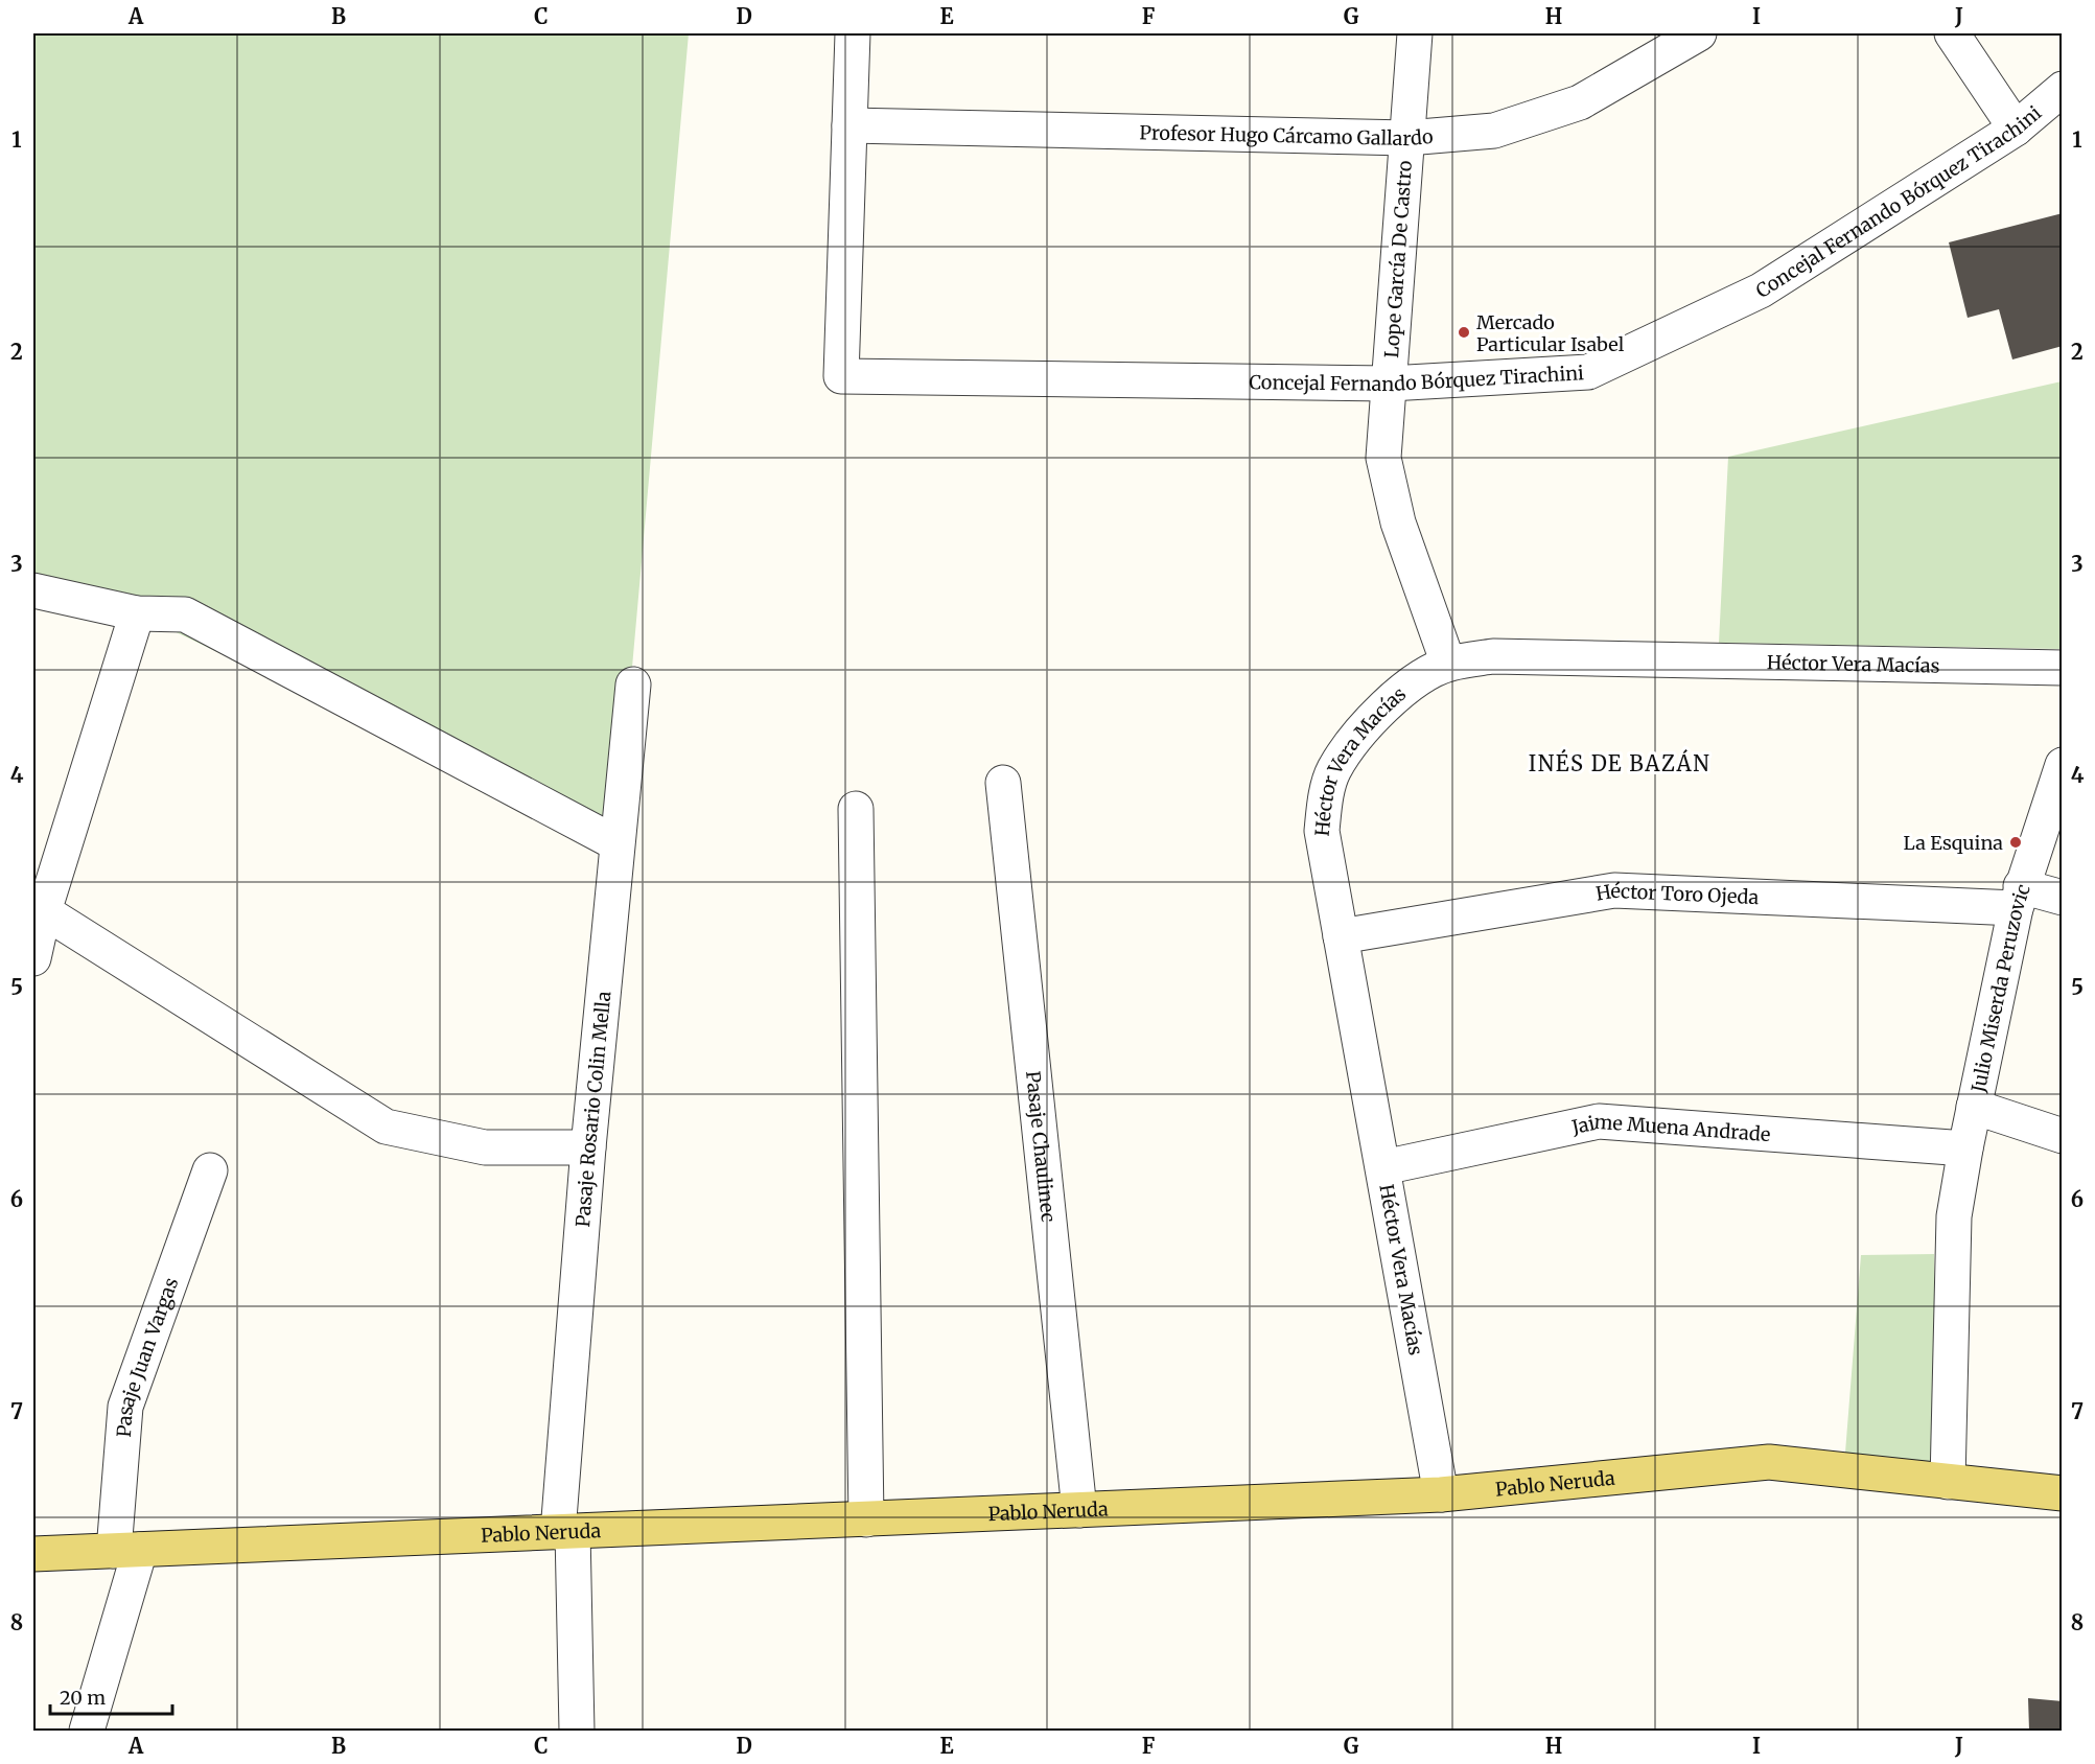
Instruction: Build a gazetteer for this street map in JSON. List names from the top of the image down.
{
  "streets": {
    "main road": ["Pablo Neruda"],
    "street": [
      "Profesor Hugo Cárcamo Gallardo",
      "Concejal Fernando Bórquez Tirachini",
      "Lope García De Castro",
      "Héctor Vera Macías",
      "Héctor Toro Ojeda",
      "Julio Miserda Peruzovic",
      "Pasaje Rosario Colin Mella",
      "Jaime Muena Andrade",
      "Pasaje Chaulinec",
      "Pasaje Juan Vargas"
    ]
  },
  "crossings": [
    ["Profesor Hugo Cárcamo Gallardo", "Concejal Fernando Bórquez Tirachini"],
    ["Profesor Hugo Cárcamo Gallardo", "Lope García De Castro"],
    ["Concejal Fernando Bórquez Tirachini", "Lope García De Castro"],
    ["Lope García De Castro", "Héctor Vera Macías"],
    ["Héctor Vera Macías", "Héctor Toro Ojeda"],
    ["Héctor Vera Macías", "Jaime Muena Andrade"],
    ["Héctor Vera Macías", "Pablo Neruda"],
    ["Héctor Toro Ojeda", "Julio Miserda Peruzovic"],
    ["Julio Miserda Peruzovic", "Jaime Muena Andrade"],
    ["Julio Miserda Peruzovic", "Pablo Neruda"],
    ["Pasaje Rosario Colin Mella", "Pablo Neruda"],
    ["Pasaje Chaulinec", "Pablo Neruda"],
    ["Pasaje Juan Vargas", "Pablo Neruda"]
  ],
  "districts": ["INÉS DE BAZÁN"],
  "places": ["Mercado Particular Isabel", "La Esquina"],
  "scale_bar": "20 m",
  "grid": {
    "columns": [
      "A",
      "B",
      "C",
      "D",
      "E",
      "F",
      "G",
      "H",
      "I",
      "J"
    ],
    "rows": [
      "1",
      "2",
      "3",
      "4",
      "5",
      "6",
      "7",
      "8"
    ]
  }
}
